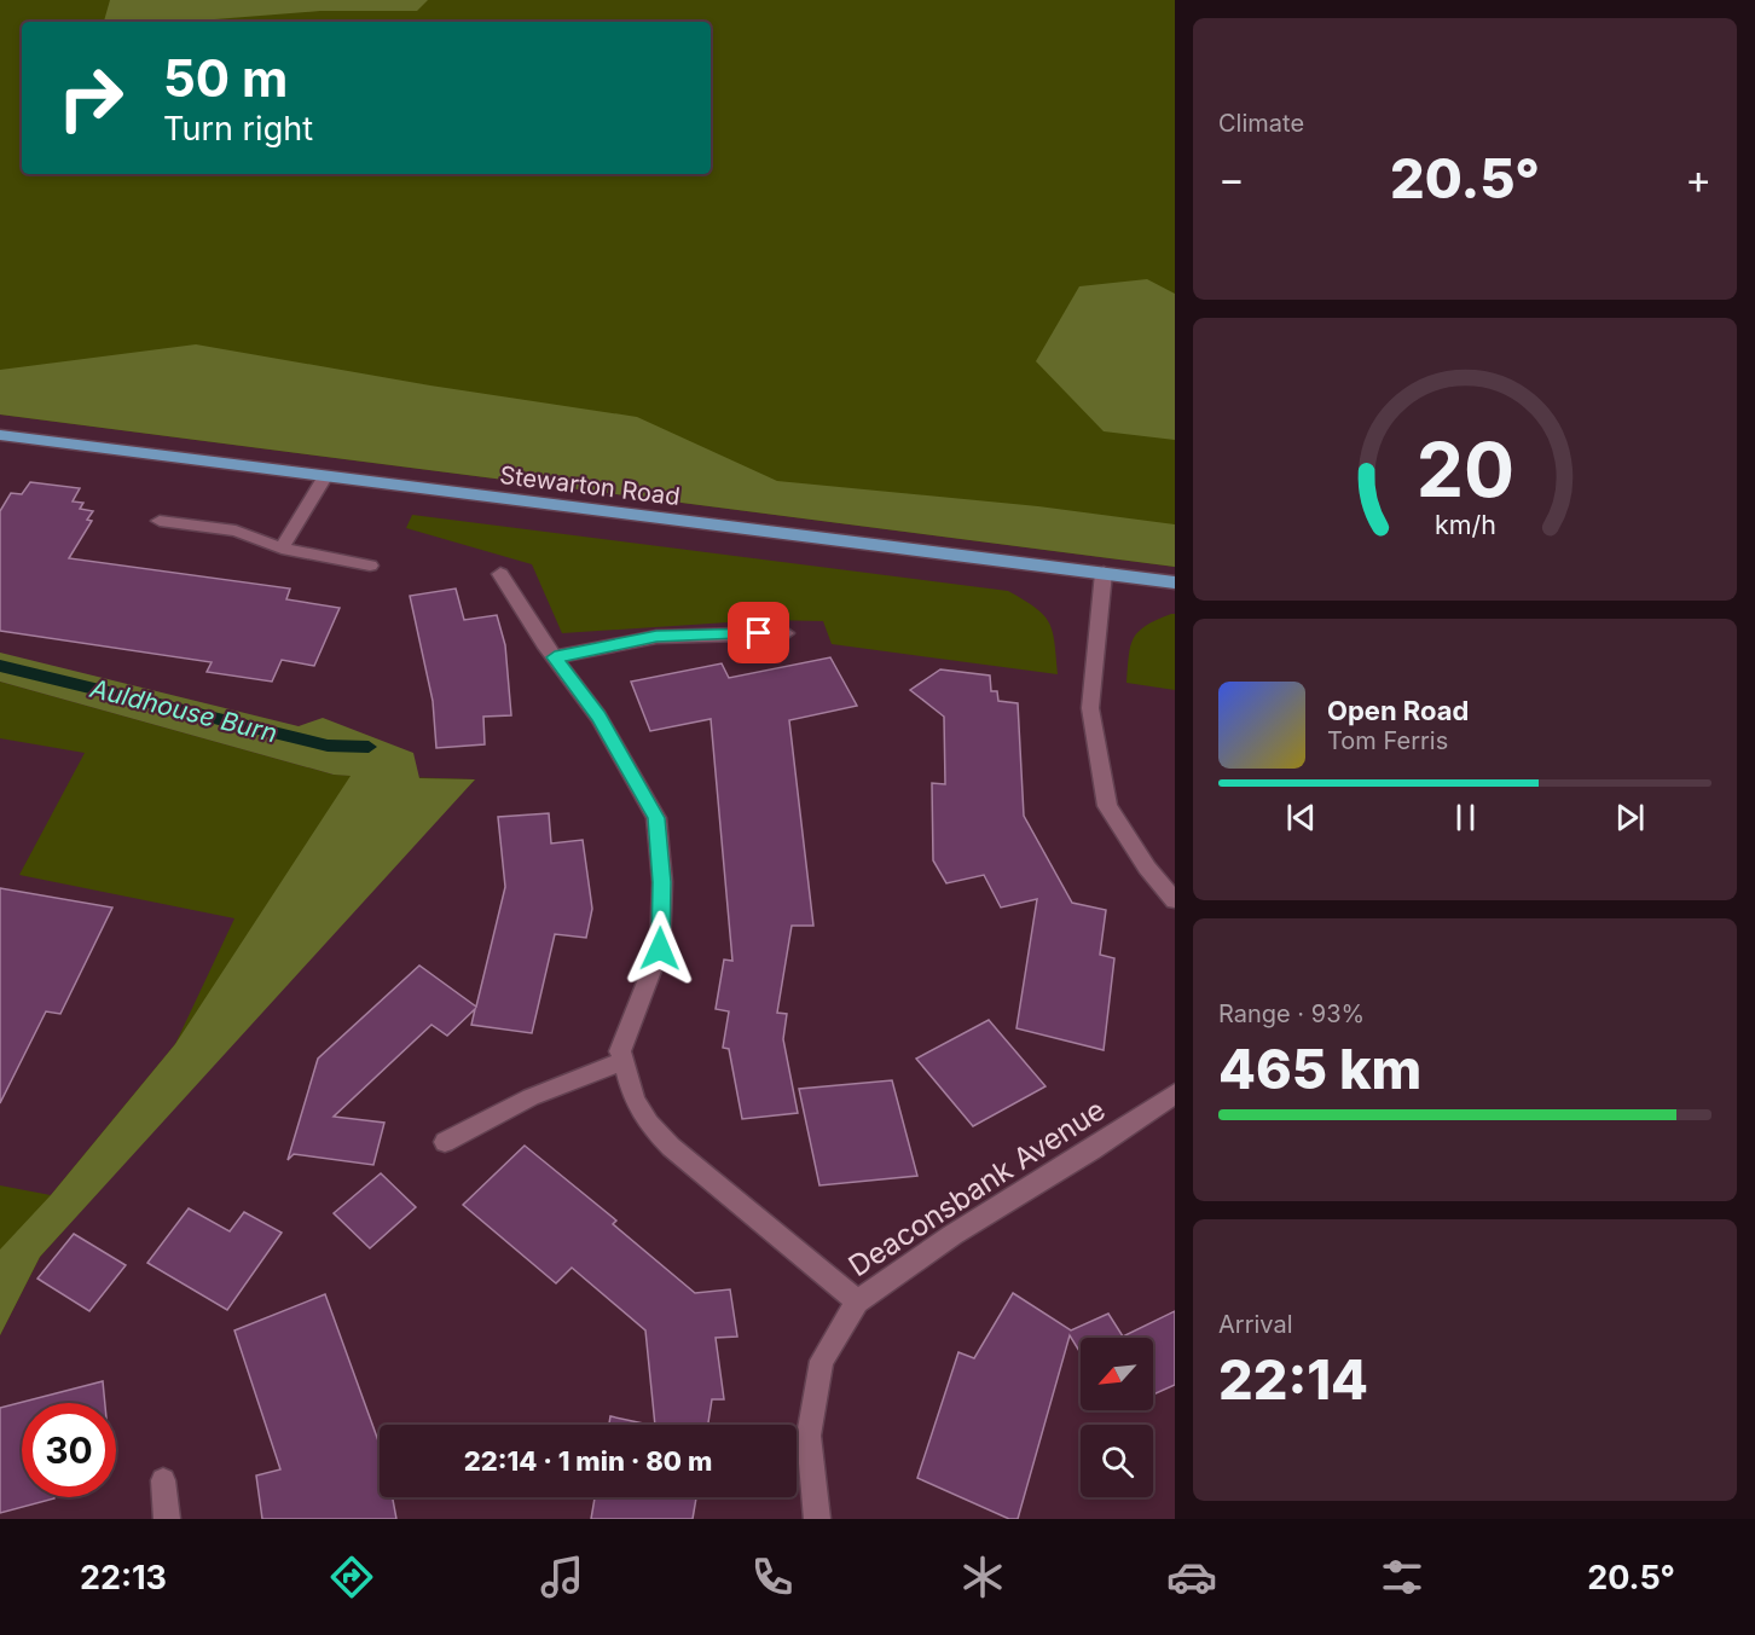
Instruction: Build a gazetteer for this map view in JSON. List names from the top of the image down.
{
  "streets": {
    "main road": ["Stewarton Road"],
    "street": ["Deaconsbank Avenue"]
  },
  "water": ["Auldhouse Burn"],
  "north": "bottom left",
  "page": {
    "tile": [
      "Climate",
      ["Range · 93%", "465 km"],
      ["Arrival", "22:14"]
    ],
    "turn": ["50 m", "Turn right"],
    "heat": ["−", "20.5°", "+"],
    "song": ["Open Road", "Tom Ferris"],
    "limit": "30",
    "trip": "22:14 · 1 min · 80 m",
    "tabs": ["22:13", "20.5°"],
    "gauge": ["20", "km/h"]
  }
}
